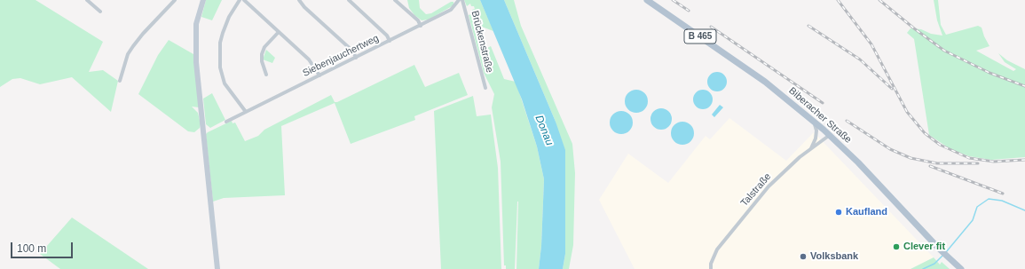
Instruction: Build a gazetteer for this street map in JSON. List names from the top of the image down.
{
  "streets": {
    "main road": ["B 465", "Biberacher Straße"],
    "street": ["Brückenstraße", "Siebenjauchertweg", "Talstraße"]
  },
  "crossings": [
    ["Biberacher Straße", "Talstraße"]
  ],
  "water": ["Donau"],
  "places": ["Kaufland", "Clever fit", "Volksbank"],
  "scale_bar": "100 m"
}
